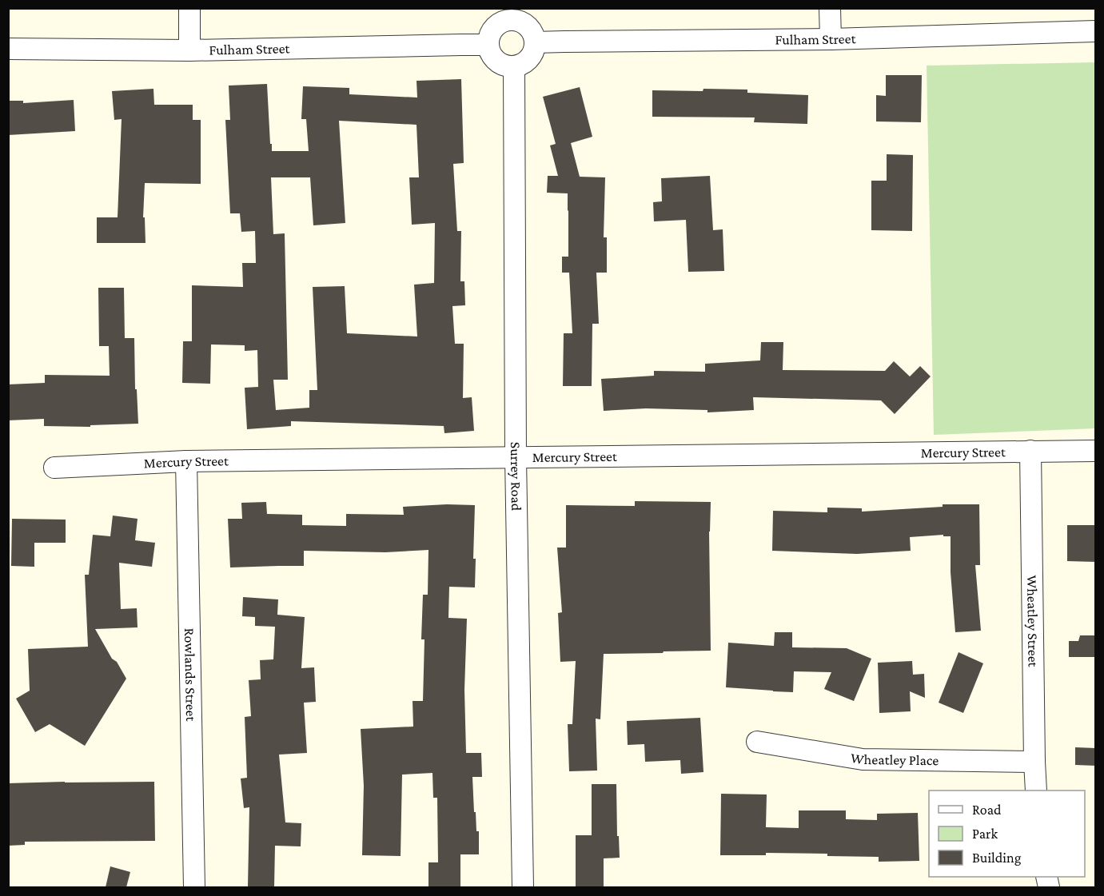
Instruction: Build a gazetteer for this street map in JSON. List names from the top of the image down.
{
  "streets": {
    "street": [
      "Fulham Street",
      "Mercury Street",
      "Surrey Road",
      "Wheatley Street",
      "Rowlands Street",
      "Wheatley Place"
    ]
  },
  "crossings": [
    ["Fulham Street", "Surrey Road"],
    ["Mercury Street", "Surrey Road"],
    ["Mercury Street", "Wheatley Street"],
    ["Mercury Street", "Rowlands Street"],
    ["Wheatley Street", "Wheatley Place"]
  ],
  "legend": ["Road", "Park", "Building"]
}
